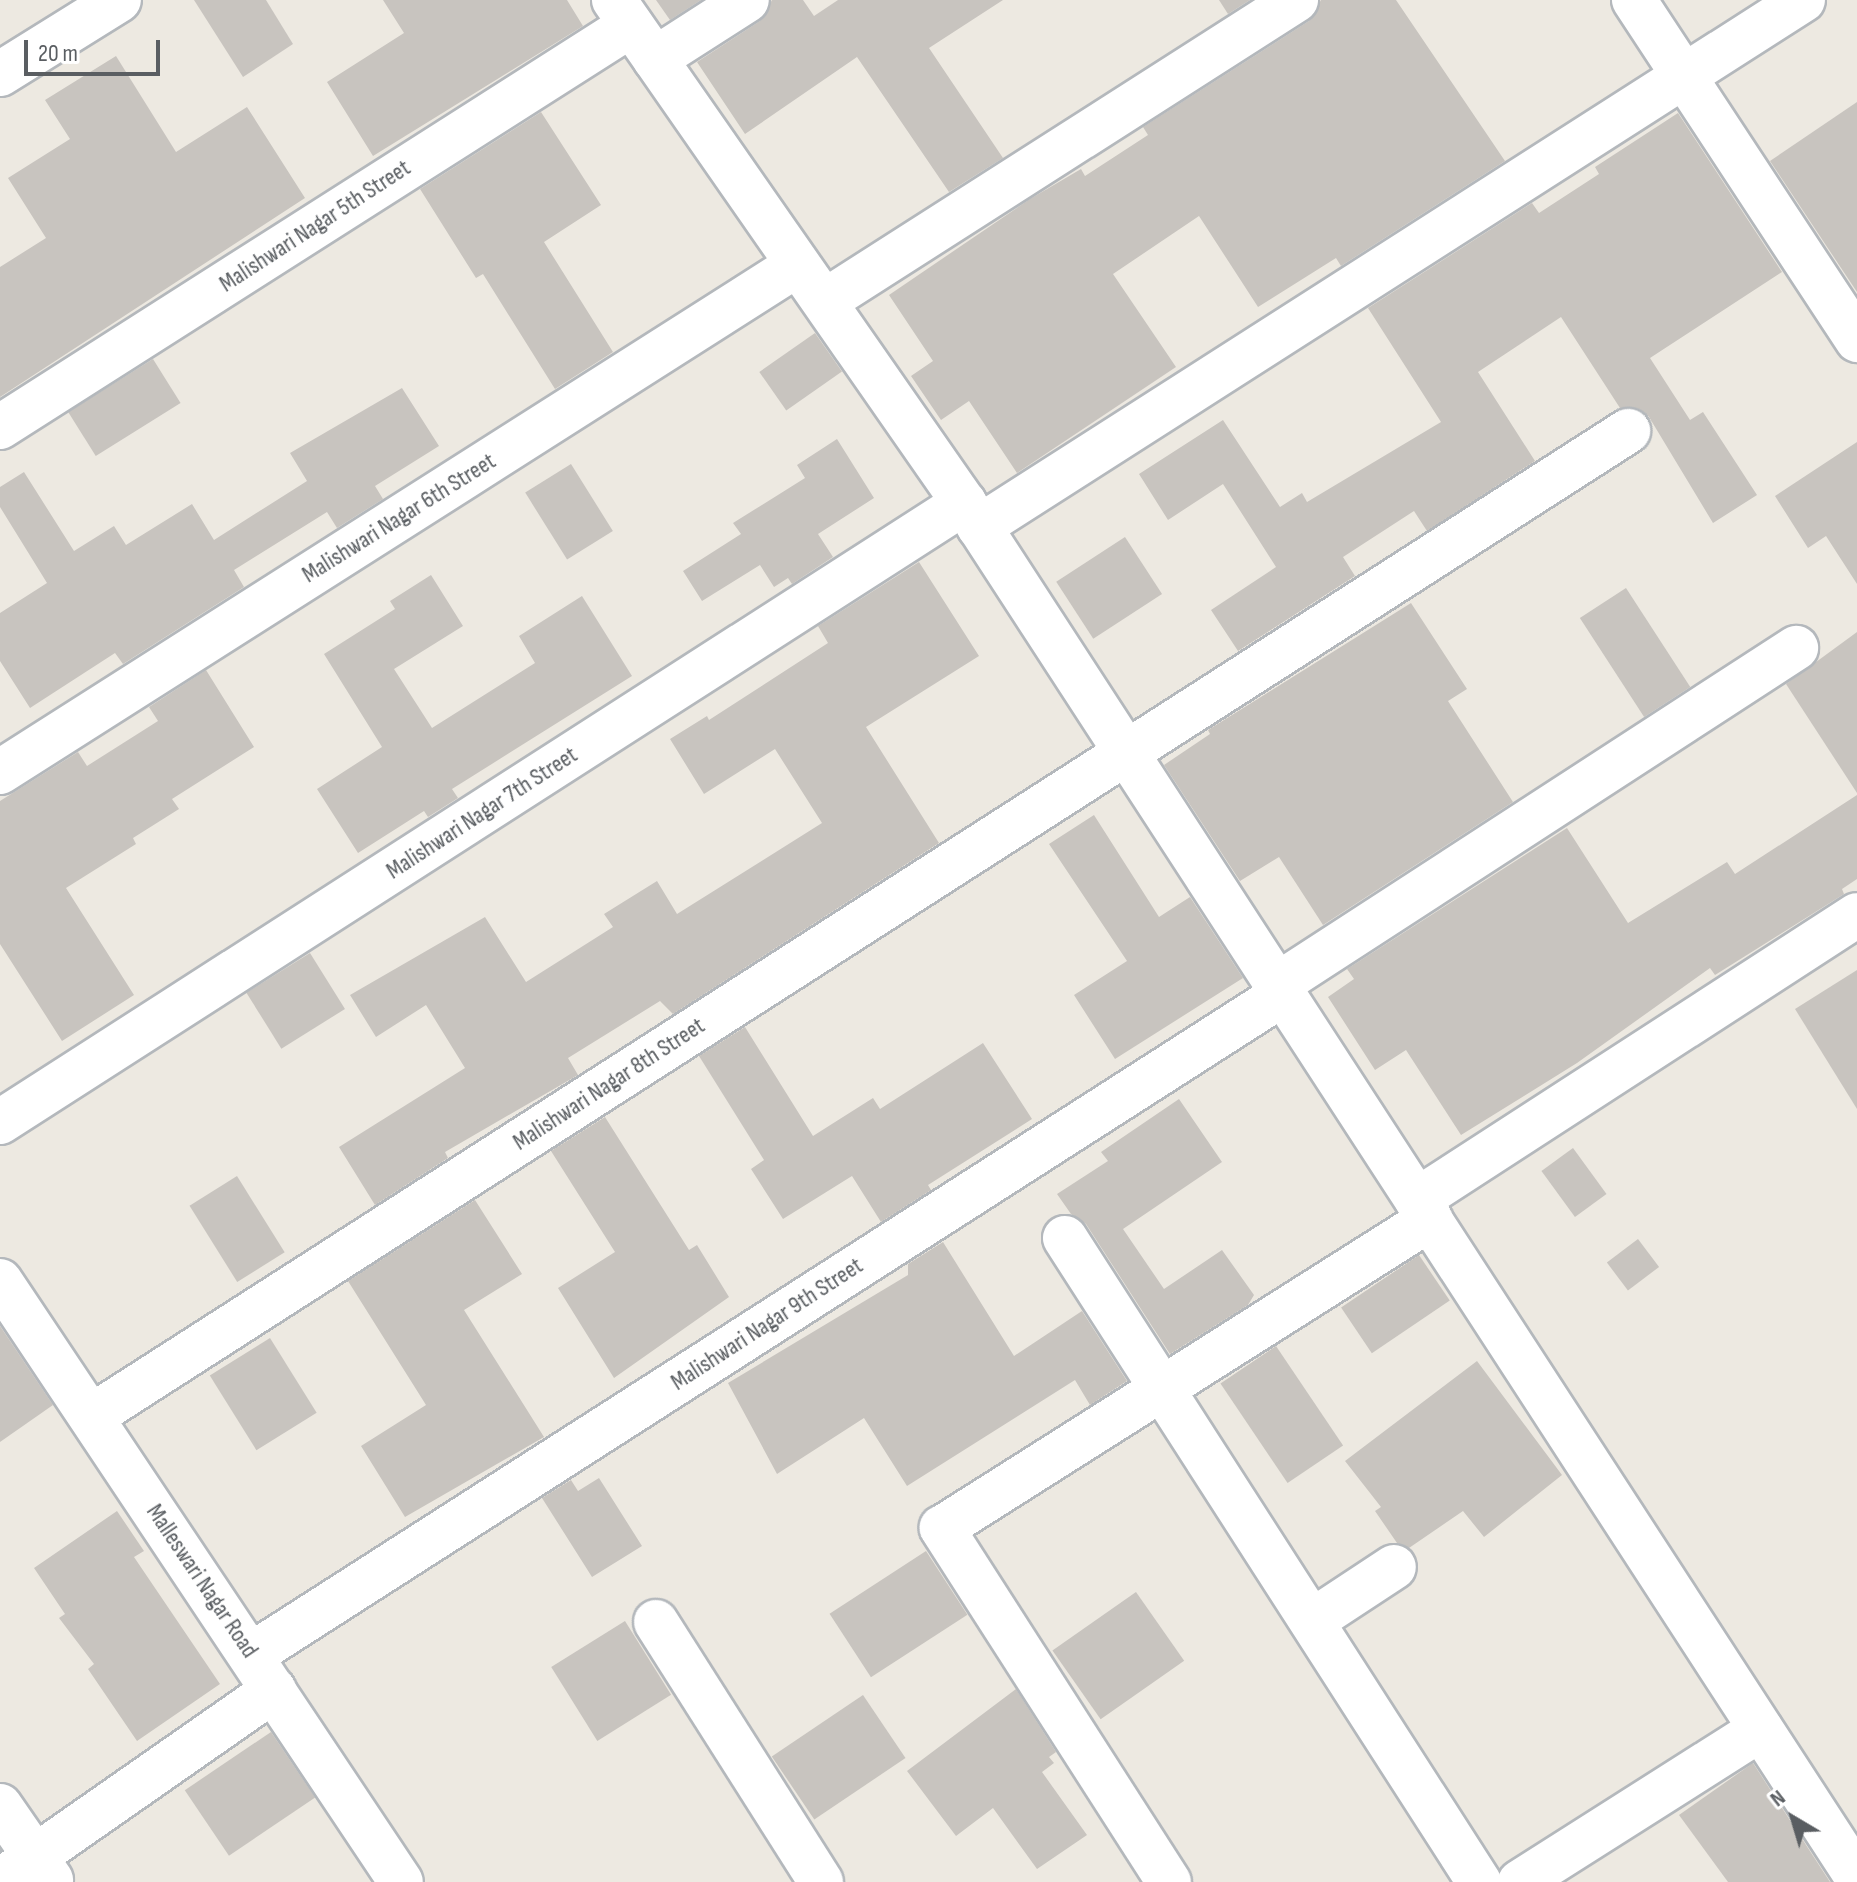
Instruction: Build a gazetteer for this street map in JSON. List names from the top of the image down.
{
  "streets": {
    "street": [
      "Malishwari Nagar 5th Street",
      "Malishwari Nagar 6th Street",
      "Malishwari Nagar 7th Street",
      "Malishwari Nagar 8th Street",
      "Malishwari Nagar 9th Street",
      "Malleswari Nagar Road"
    ]
  },
  "crossings": [
    ["Malishwari Nagar 8th Street", "Malleswari Nagar Road"],
    ["Malishwari Nagar 9th Street", "Malleswari Nagar Road"]
  ],
  "scale_bar": "20 m",
  "north": "top left"
}
